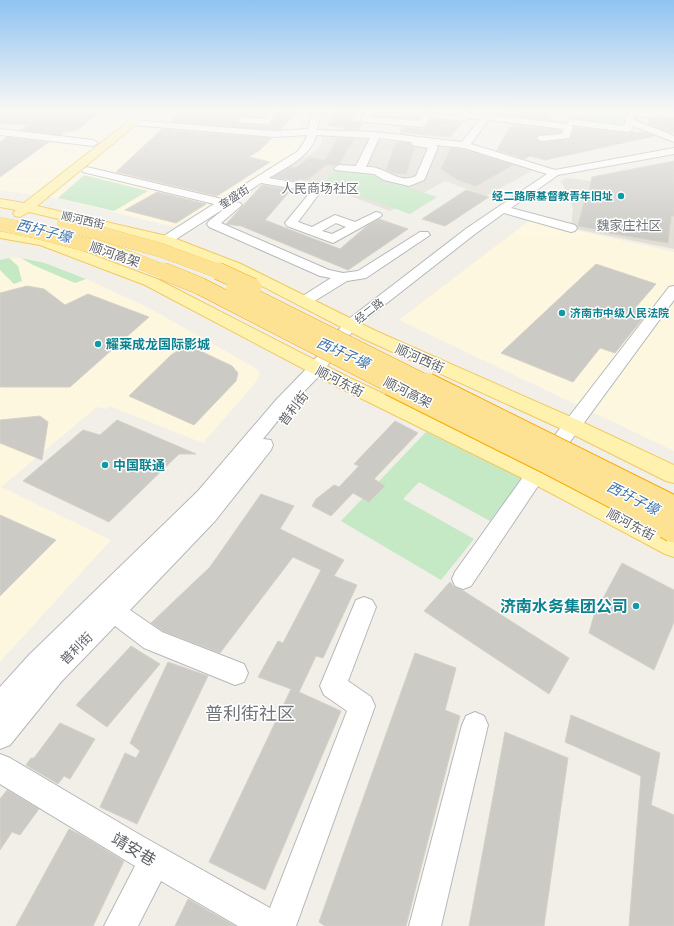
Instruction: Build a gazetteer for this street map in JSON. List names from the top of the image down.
{
  "streets": {
    "highway": ["顺河高架"],
    "main road": ["顺河西街", "顺河东街"],
    "street": [
      "奎盛街",
      "经二路",
      "普利街",
      "靖安巷"
    ]
  },
  "crossings": [
    ["奎盛街", "顺河西街"],
    ["顺河西街", "顺河高架"],
    ["顺河西街", "经二路"],
    ["顺河西街", "顺河东街"],
    ["顺河高架", "顺河东街"],
    ["顺河东街", "普利街"]
  ],
  "districts": ["人民商场社区", "魏家庄社区", "普利街社区"],
  "water": ["西圩子壕"],
  "places": [
    "经二路原基督教青年旧址",
    "济南市中级人民法院",
    "耀莱成龙国际影城",
    "中国联通",
    "济南水务集团公司"
  ]
}
